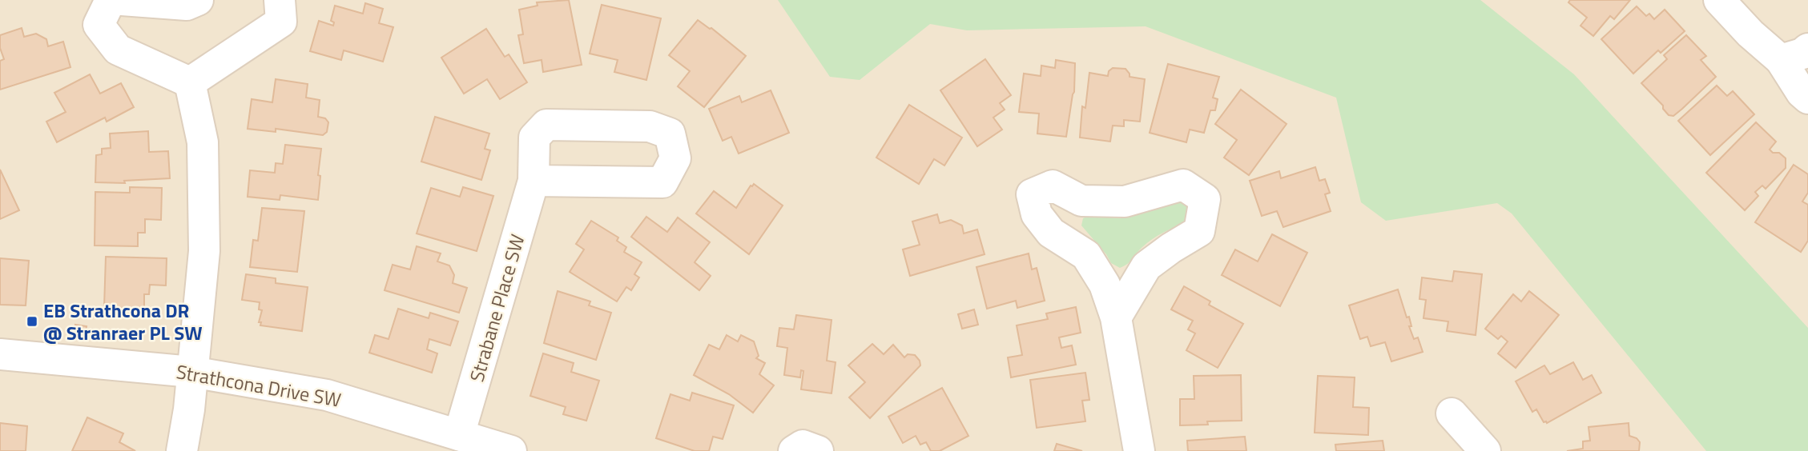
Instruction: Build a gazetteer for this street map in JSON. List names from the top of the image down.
{
  "streets": {
    "street": ["Strabane Place SW", "Strathcona Drive SW"]
  },
  "crossings": [
    ["Strabane Place SW", "Strathcona Drive SW"]
  ],
  "places": {
    "transit": ["EB Strathcona DR @ Stranraer PL SW"]
  }
}
